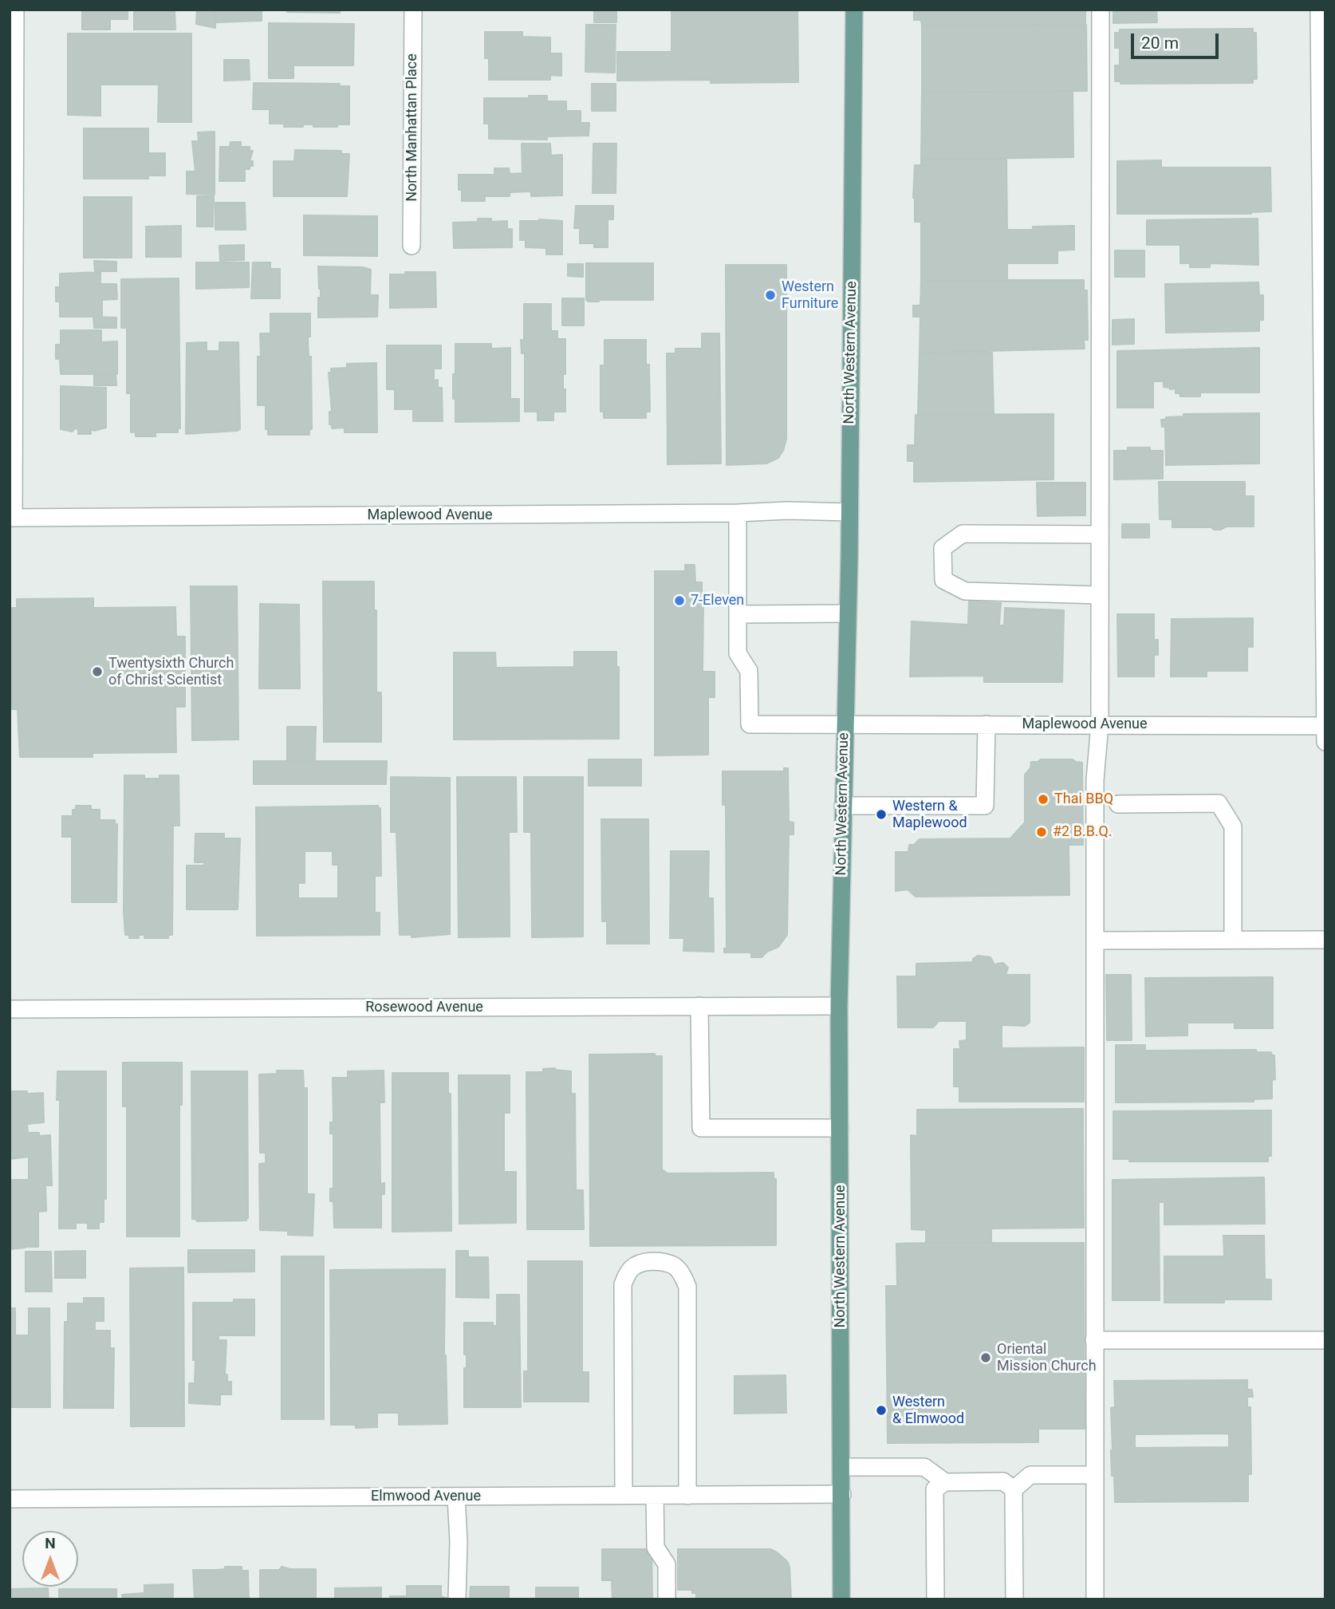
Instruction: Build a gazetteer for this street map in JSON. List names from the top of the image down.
{
  "streets": {
    "main road": ["North Western Avenue"],
    "street": [
      "North Manhattan Place",
      "Maplewood Avenue",
      "Rosewood Avenue",
      "Elmwood Avenue"
    ]
  },
  "crossings": [
    ["North Western Avenue", "Maplewood Avenue"],
    ["North Western Avenue", "Rosewood Avenue"],
    ["North Western Avenue", "Elmwood Avenue"]
  ],
  "places": [
    "Western Furniture",
    "7-Eleven",
    "Twentysixth Church of Christ Scientist",
    "Thai BBQ",
    "Western & Maplewood",
    "#2 B.B.Q.",
    "Oriental Mission Church",
    "Western & Elmwood"
  ],
  "scale_bar": "20 m",
  "north": "top"
}
